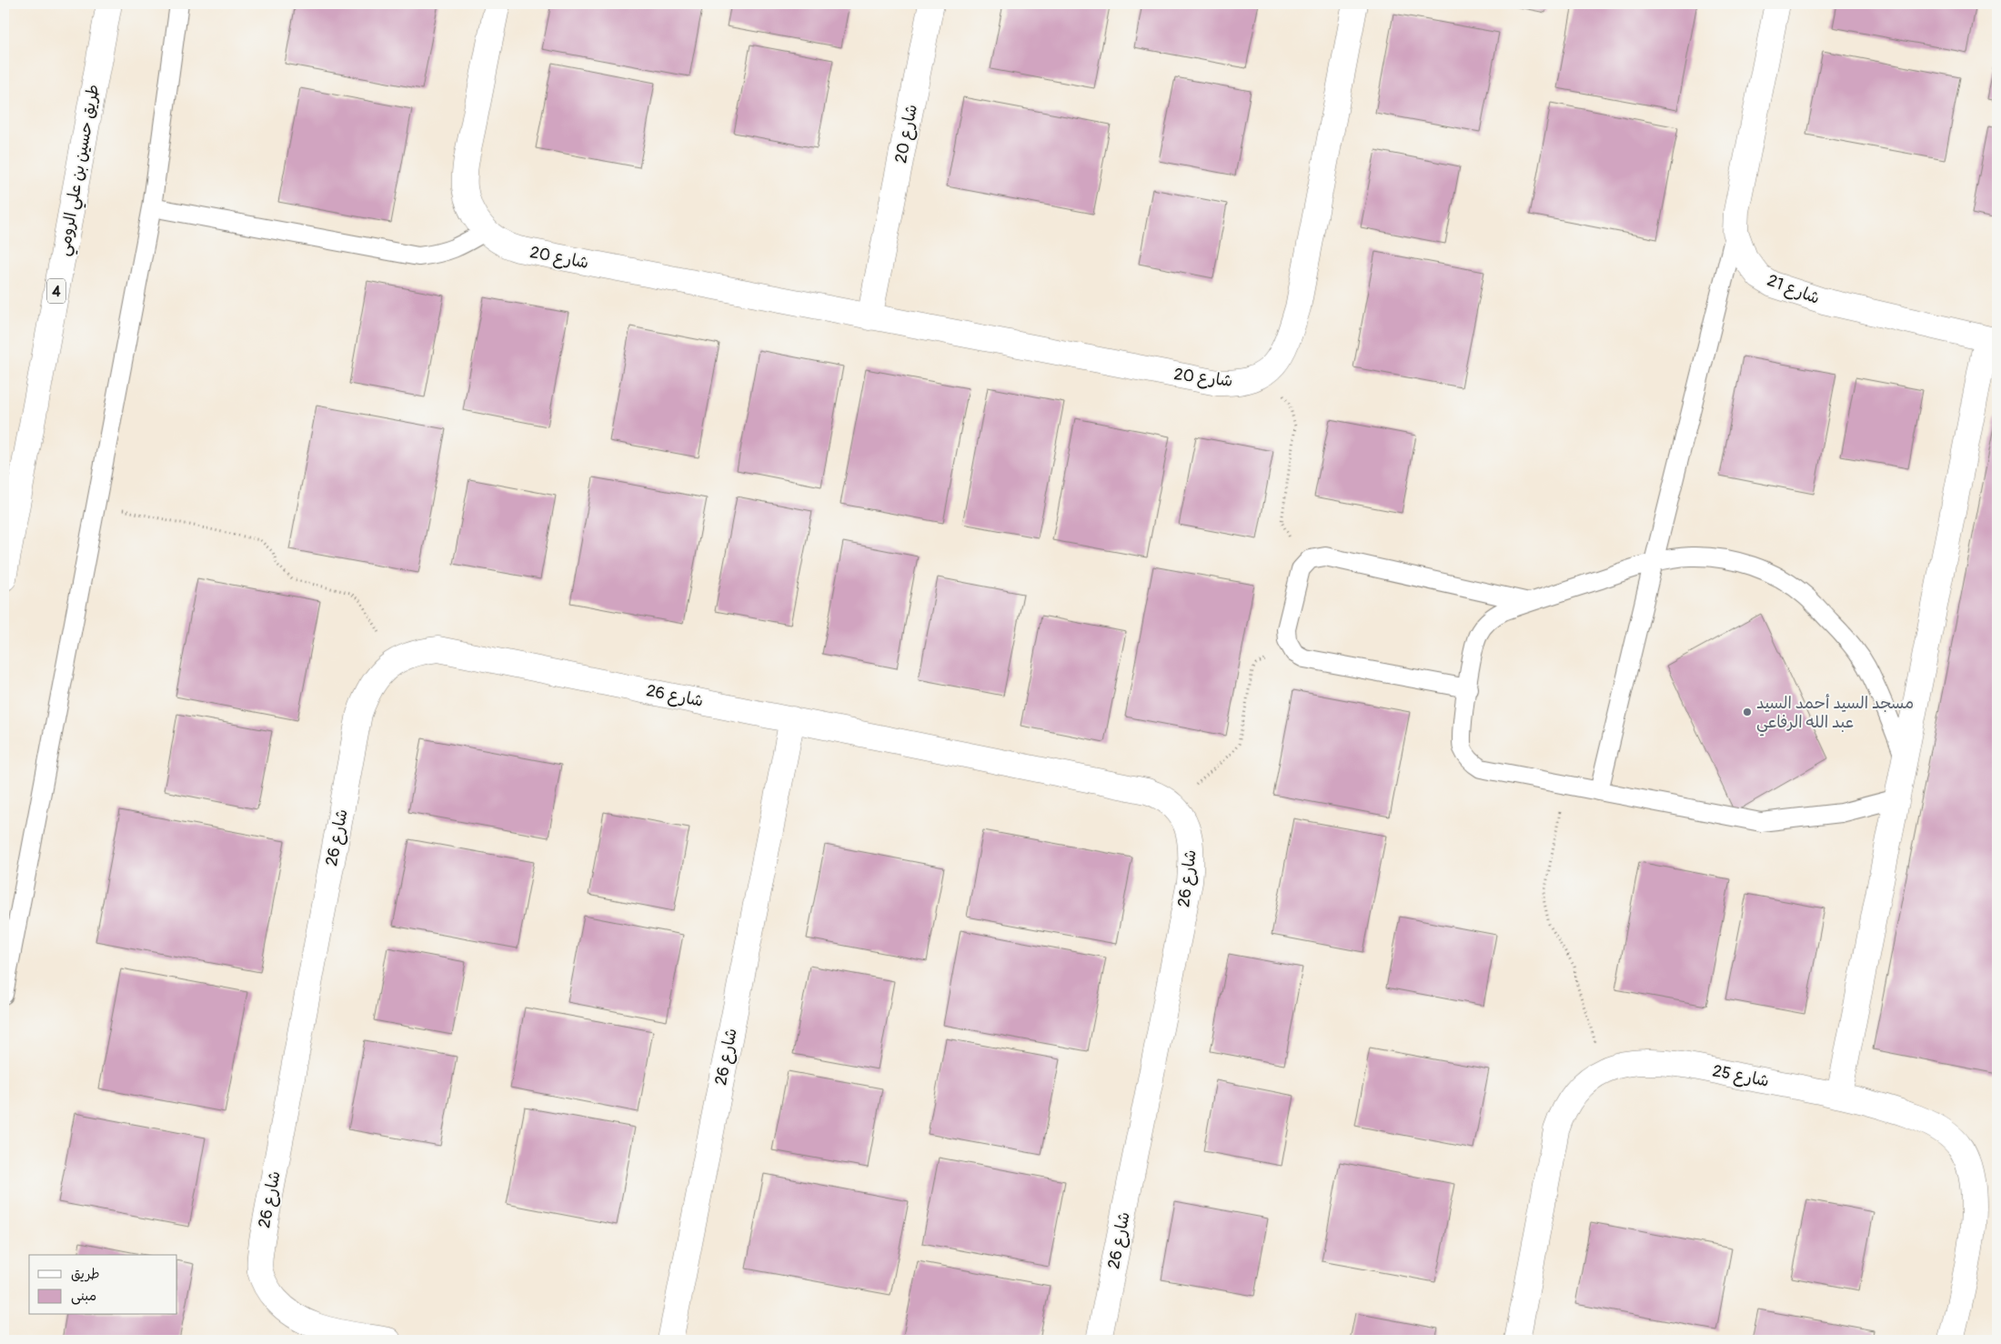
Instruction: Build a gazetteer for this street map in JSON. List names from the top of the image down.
{
  "streets": {
    "main road": [
      "شارع 20",
      "طريق حسين بن علي الرومي",
      "شارع 21",
      "4",
      "شارع 26",
      "شارع 25"
    ]
  },
  "places": ["مسجد السيد أحمد السيد عبد الله الرفاعي"],
  "legend": ["طريق", "مبنى"]
}
